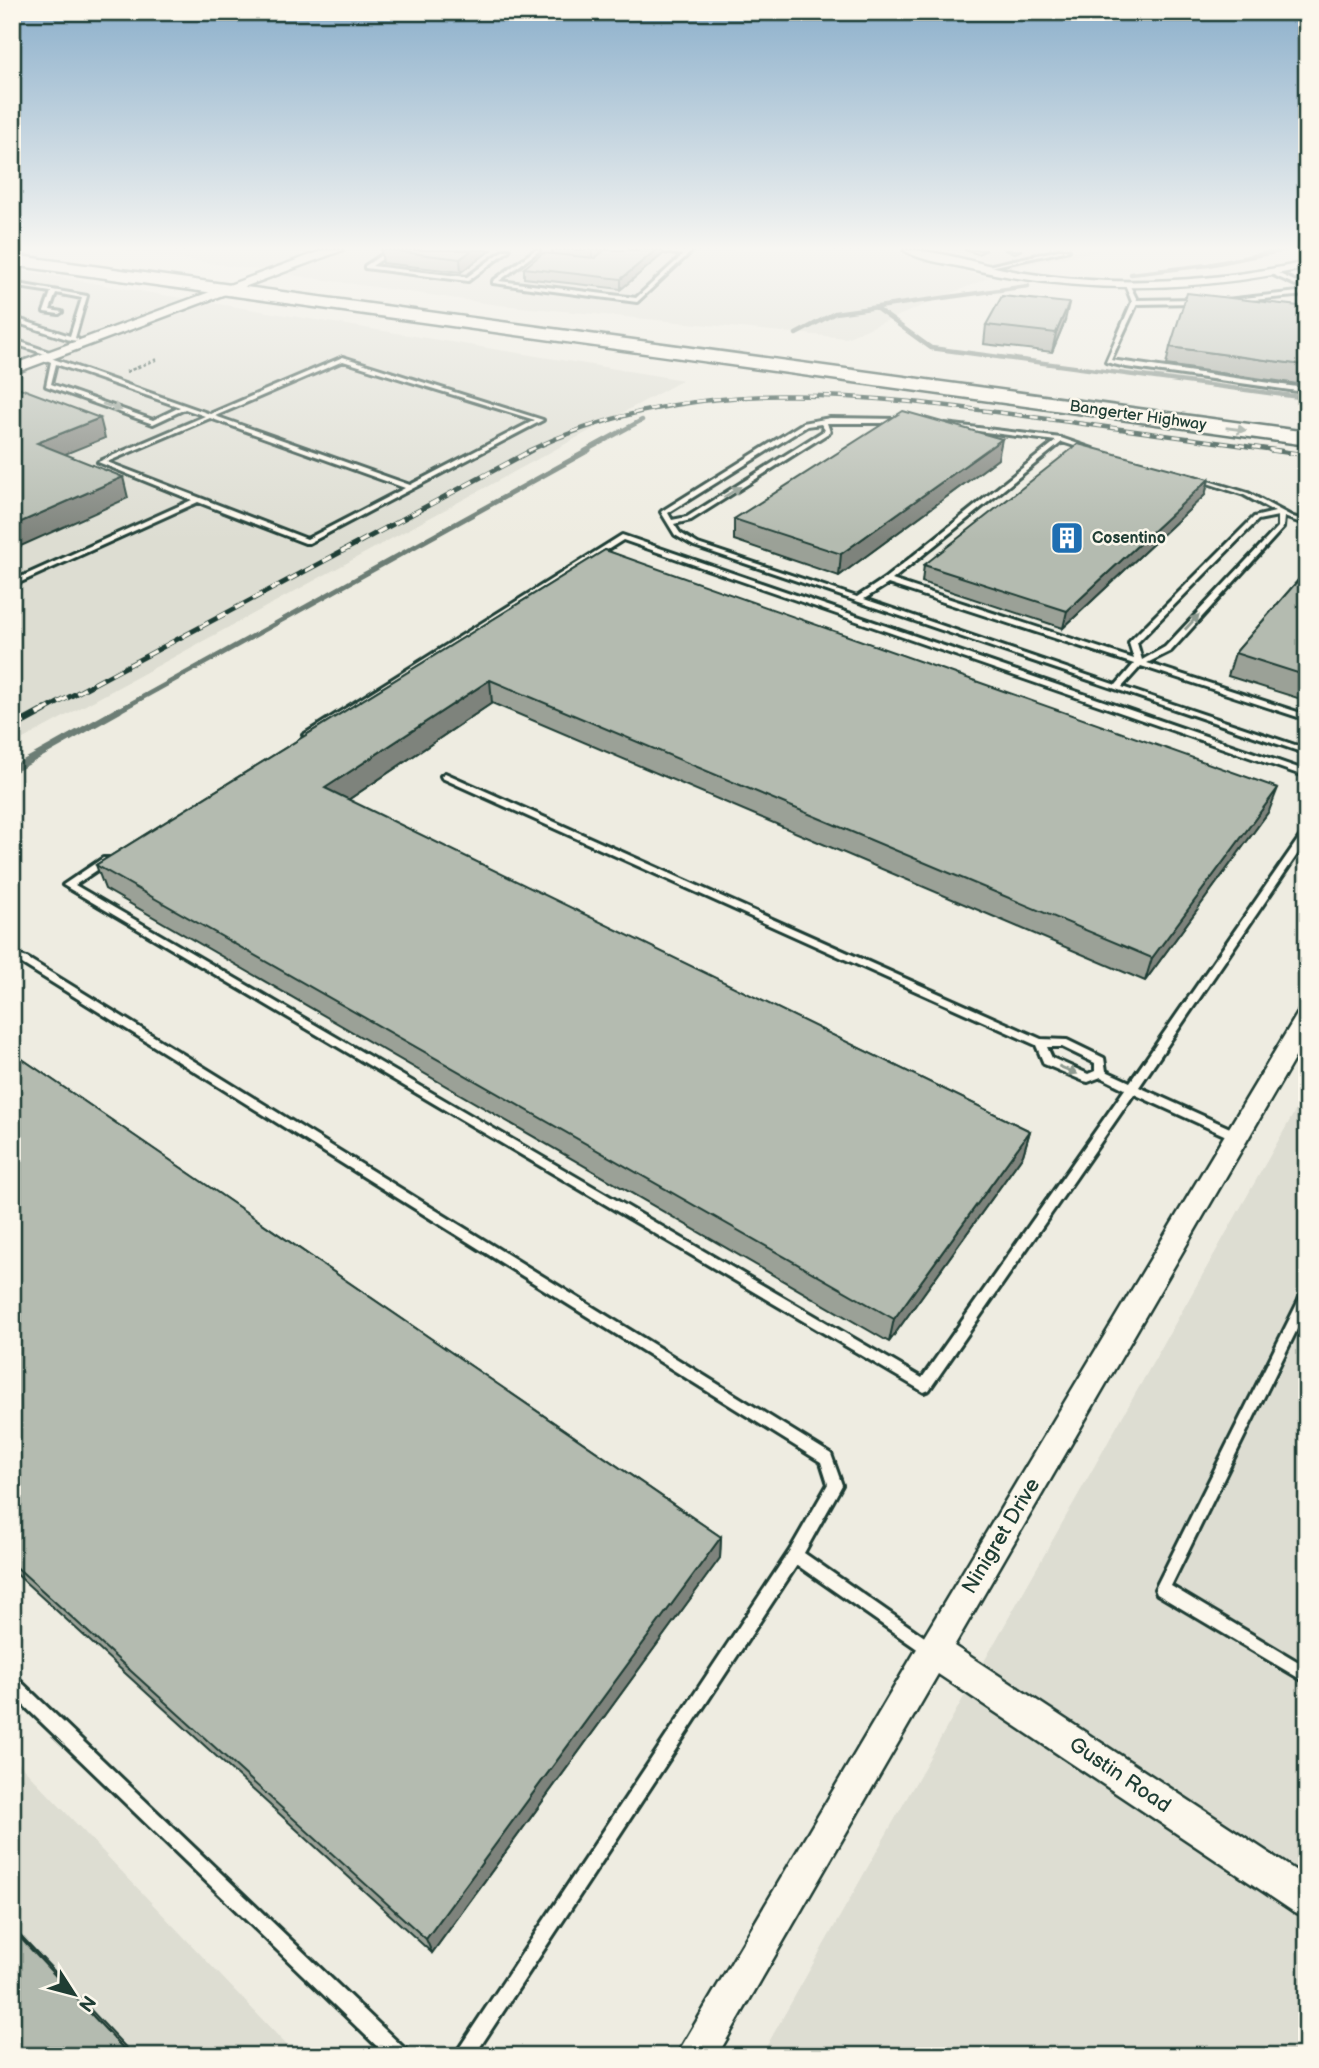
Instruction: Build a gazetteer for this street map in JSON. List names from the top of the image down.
{
  "streets": {
    "highway": ["Bangerter Highway"],
    "street": ["Ninigret Drive", "Gustin Road"]
  },
  "crossings": [
    ["Ninigret Drive", "Gustin Road"]
  ],
  "places": {
    "building": ["Cosentino"]
  },
  "north": "bottom right"
}
